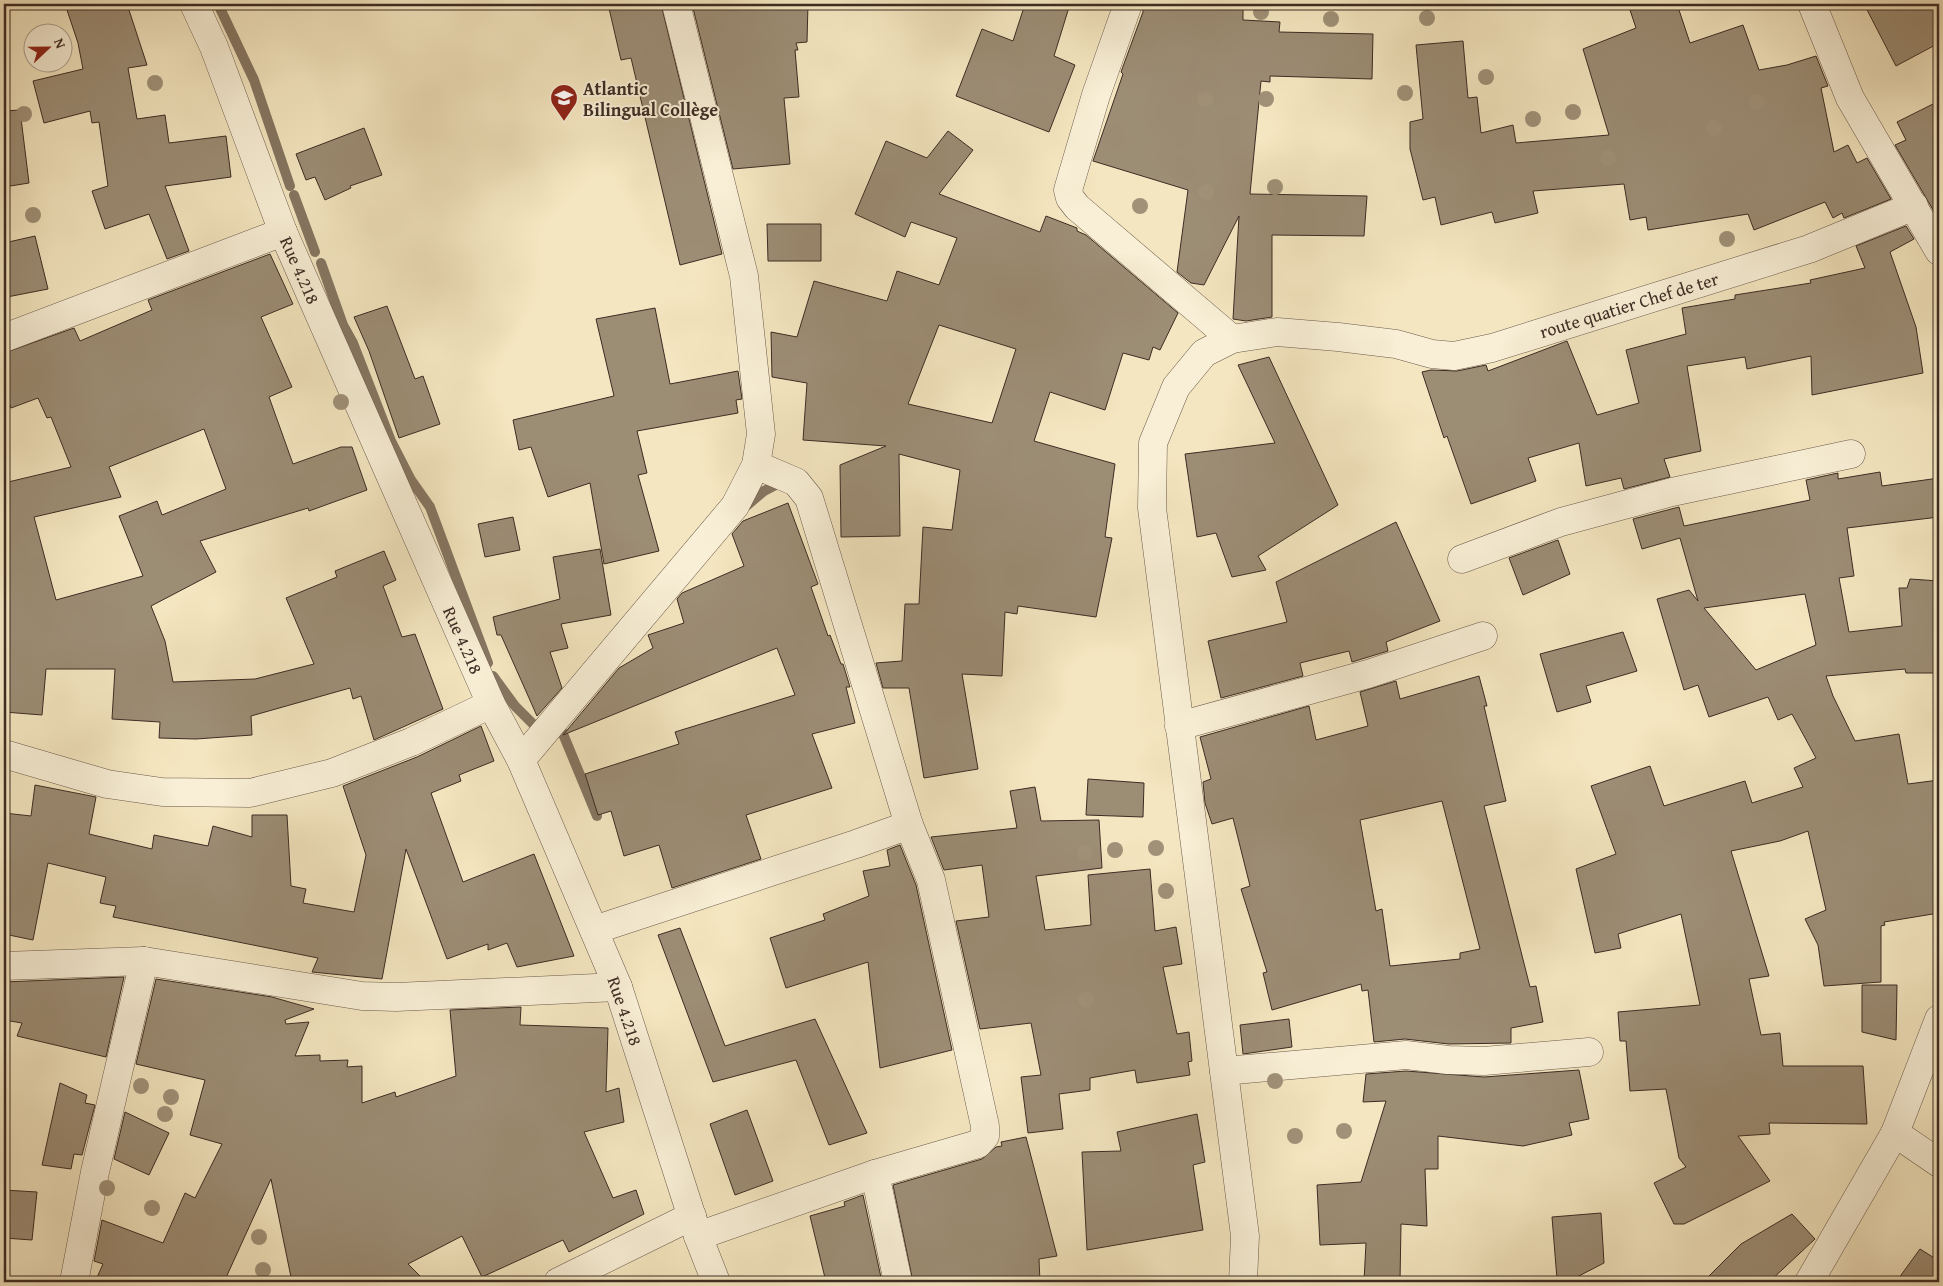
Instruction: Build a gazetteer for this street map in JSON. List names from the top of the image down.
{
  "streets": {
    "street": ["Rue 4.218", "route quatier Chef de ter"]
  },
  "places": {
    "school or university": ["Atlantic Bilingual Collège"]
  },
  "north": "right"
}
